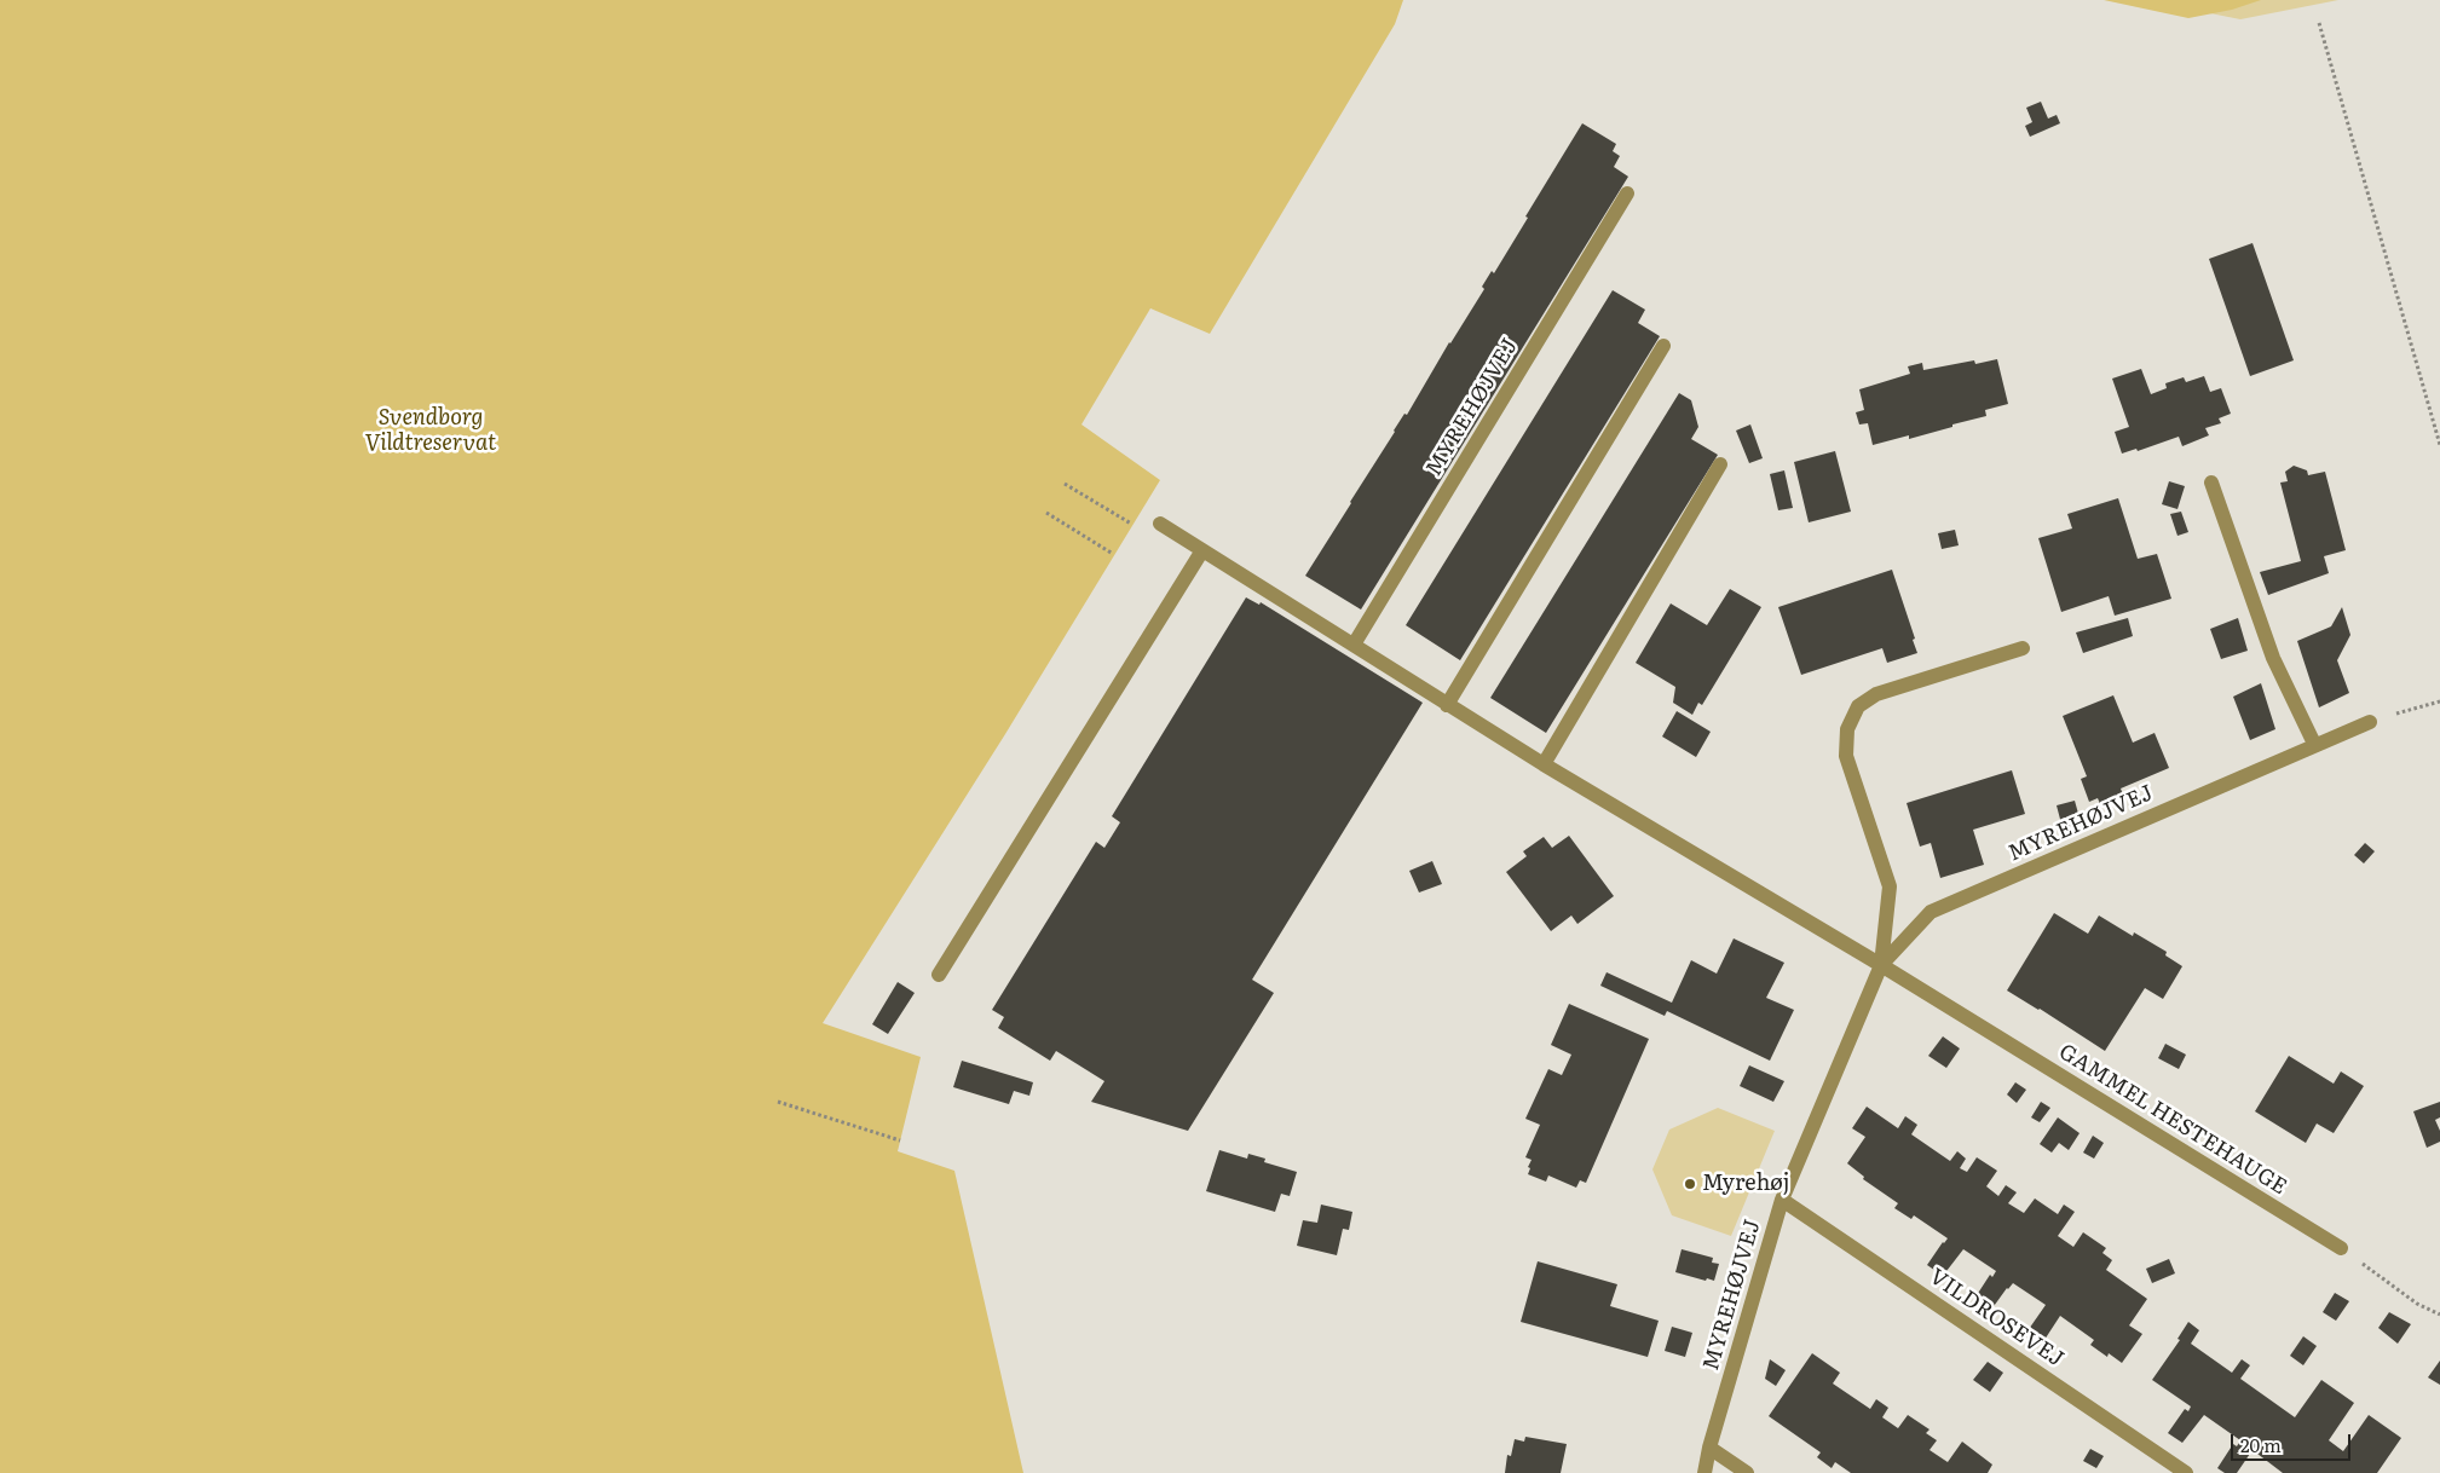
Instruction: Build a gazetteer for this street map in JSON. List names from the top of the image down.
{
  "streets": {
    "street": ["MYREHØJVEJ", "GAMMEL HESTEHAUGE", "VILDROSEVEJ"]
  },
  "crossings": [
    ["MYREHØJVEJ", "GAMMEL HESTEHAUGE"],
    ["MYREHØJVEJ", "VILDROSEVEJ"]
  ],
  "parks": ["Svendborg Vildtreservat"],
  "places": ["Myrehøj"],
  "scale_bar": "20 m"
}
